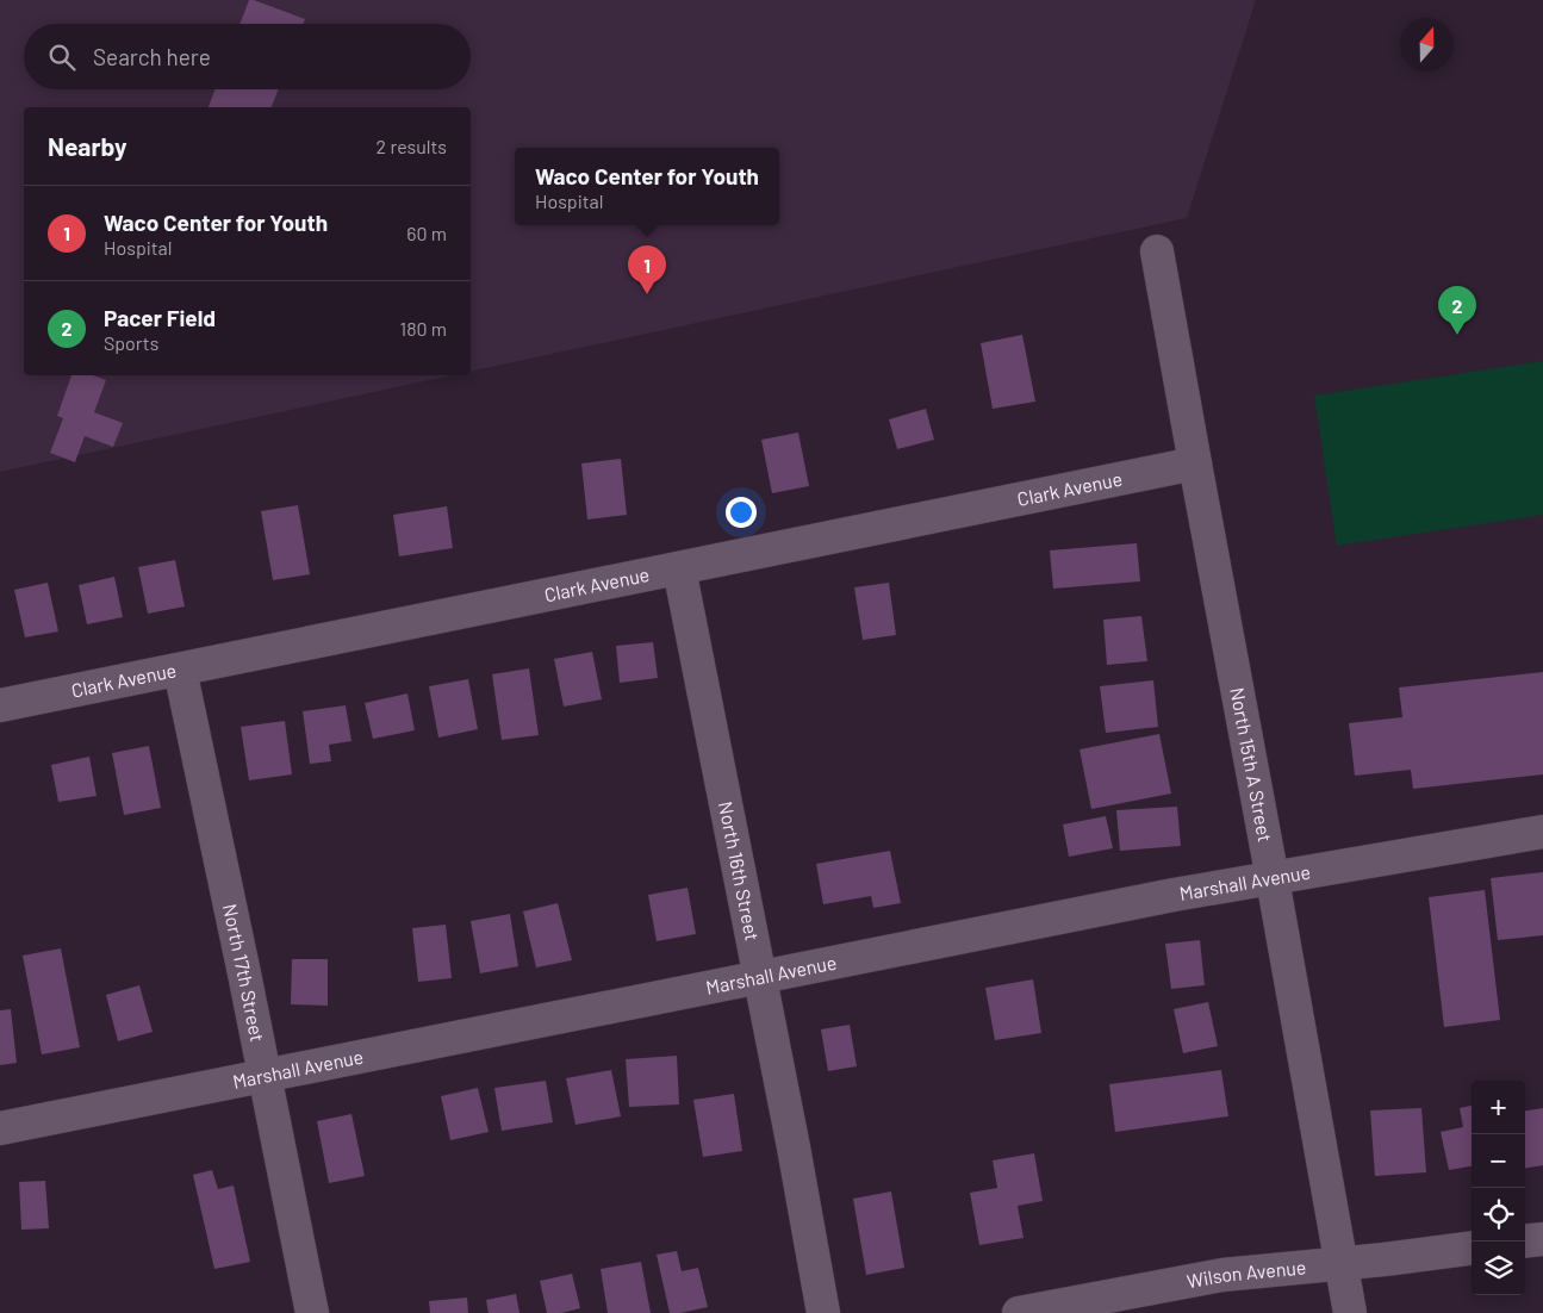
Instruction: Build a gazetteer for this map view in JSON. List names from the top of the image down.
{
  "streets": {
    "street": [
      "Clark Avenue",
      "North 15th A Street",
      "North 16th Street",
      "Marshall Avenue",
      "North 17th Street",
      "Wilson Avenue"
    ]
  },
  "crossings": [
    ["Clark Avenue", "North 15th A Street"],
    ["Clark Avenue", "North 16th Street"],
    ["Clark Avenue", "North 17th Street"],
    ["North 15th A Street", "Marshall Avenue"],
    ["North 15th A Street", "Wilson Avenue"],
    ["North 16th Street", "Marshall Avenue"],
    ["Marshall Avenue", "North 17th Street"]
  ],
  "north": "top",
  "page": {
    "search": "Search here",
    "heading": ["Nearby", "2 results"],
    "popup": ["Waco Center for Youth", "Hospital"],
    "list": [
      {
        "mark": "1",
        "name": "Waco Center for Youth",
        "note": "Hospital",
        "value": "60 m"
      },
      {
        "mark": "2",
        "name": "Pacer Field",
        "note": "Sports",
        "value": "180 m"
      }
    ],
    "pins": ["1", "2"],
    "map_buttons": ["+", "−"]
  }
}
